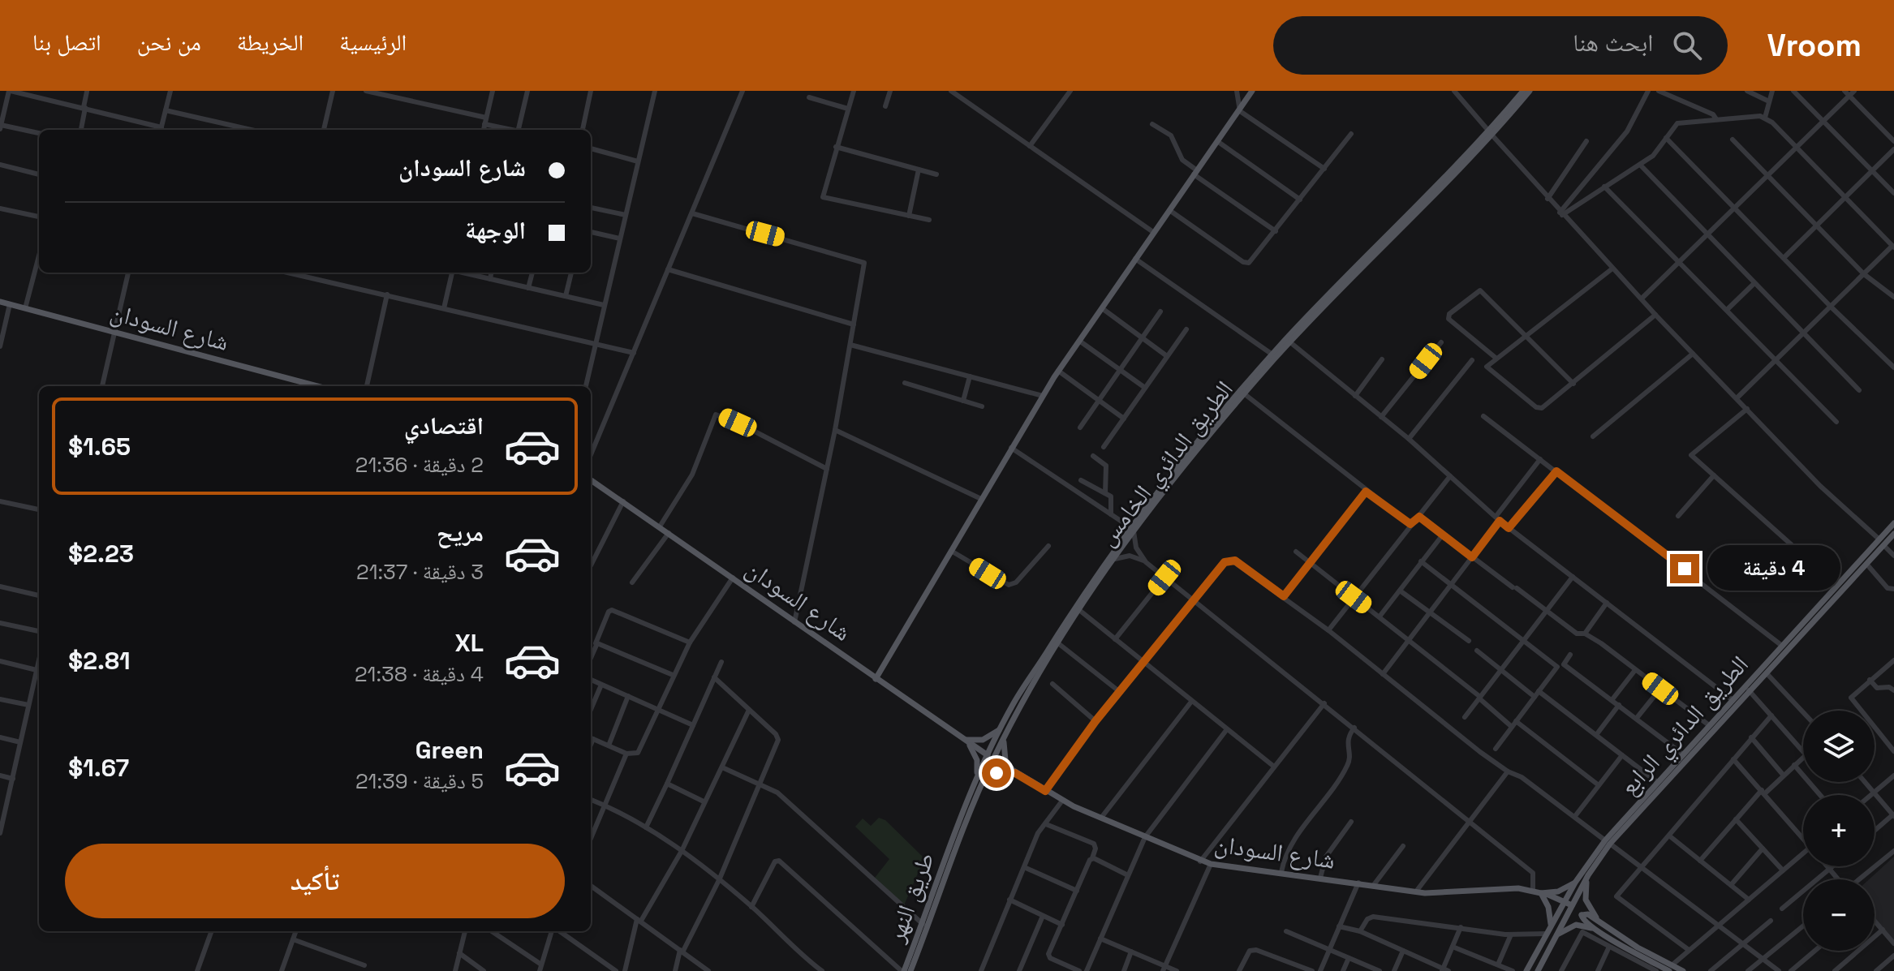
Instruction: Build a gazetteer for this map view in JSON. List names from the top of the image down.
{
  "streets": {
    "main road": [
      "شارع السودان",
      "الطريق الدائري الخامس",
      "الطريق الدائري الرابع",
      "طريق النهر"
    ]
  },
  "crossings": [
    ["شارع السودان", "الطريق الدائري الخامس"],
    ["شارع السودان", "الطريق الدائري الرابع"],
    ["الطريق الدائري الخامس", "طريق النهر"]
  ],
  "page": {
    "header": "Vroom",
    "search": "ابحث هنا",
    "nav": [
      "الرئيسية",
      "الخريطة",
      "من نحن",
      "اتصل بنا"
    ],
    "banner": ["شارع السودان", "الوجهة"],
    "list": [
      {
        "name": "اقتصادي",
        "note": "2 دقيقة · 21:36",
        "value": "$1.65"
      },
      {
        "name": "مريح",
        "note": "3 دقيقة · 21:37",
        "value": "$2.23"
      },
      {
        "name": "XL",
        "note": "4 دقيقة · 21:38",
        "value": "$2.81"
      },
      {
        "name": "Green",
        "note": "5 دقيقة · 21:39",
        "value": "$1.67"
      }
    ],
    "bubble": "4 دقيقة",
    "map_buttons": ["+", "−"],
    "buttons": "تأكيد"
  }
}
